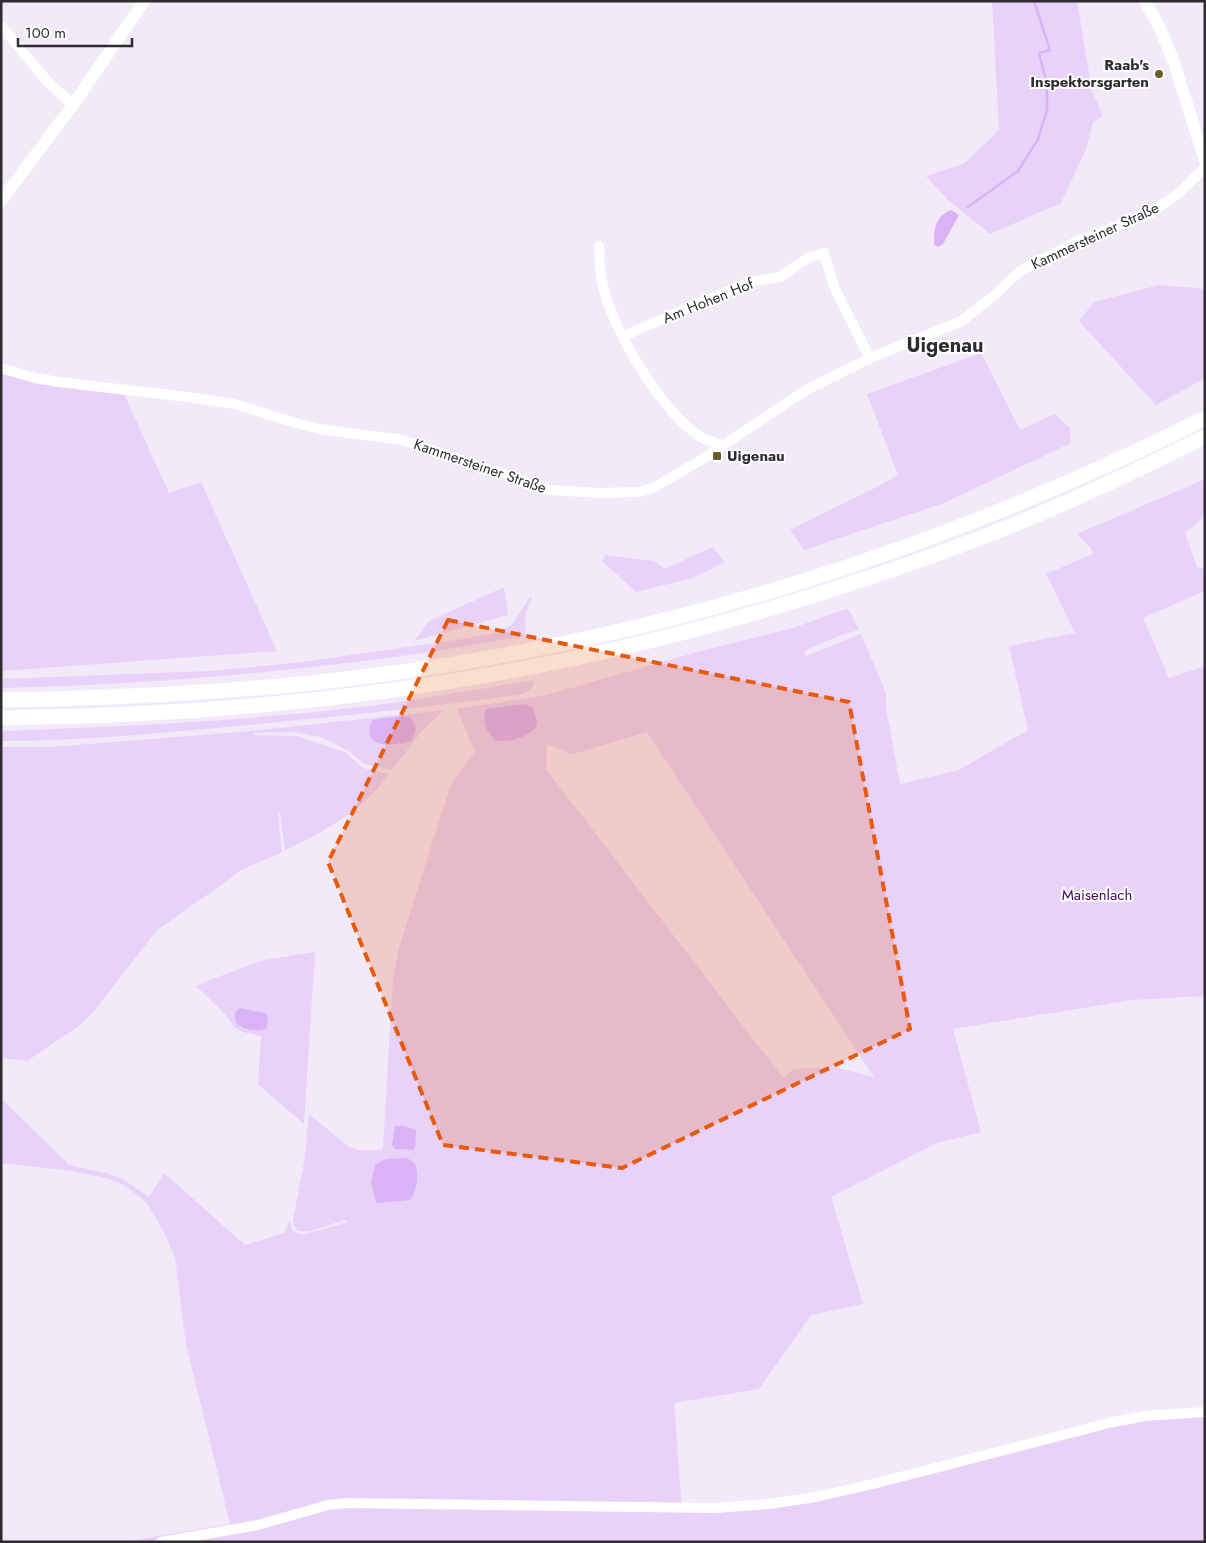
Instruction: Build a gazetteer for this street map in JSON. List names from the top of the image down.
{
  "streets": {
    "street": ["Kammersteiner Straße", "Am Hohen Hof"]
  },
  "crossings": [
    ["Kammersteiner Straße", "Am Hohen Hof"]
  ],
  "districts": ["Uigenau"],
  "parks": ["Maisenlach"],
  "places": {
    "other": ["Raab's Inspektorsgarten"],
    "transit": ["Uigenau"]
  },
  "scale_bar": "100 m"
}
